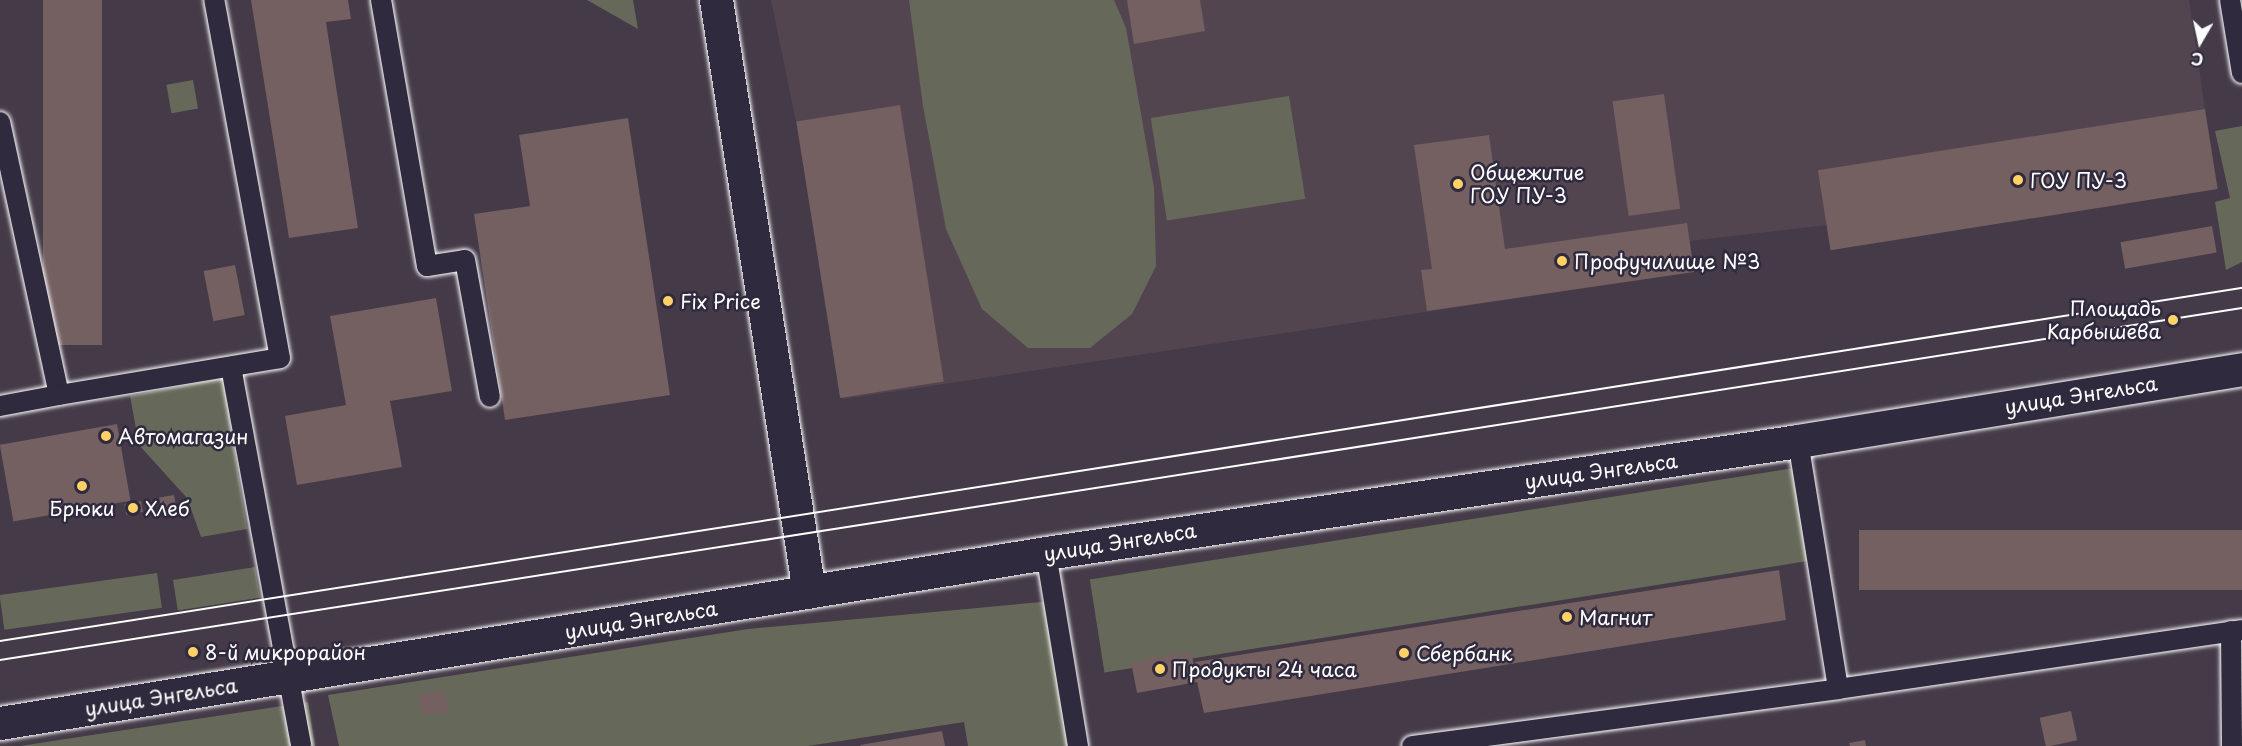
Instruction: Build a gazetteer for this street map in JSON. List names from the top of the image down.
{
  "streets": {
    "main road": ["улица Энгельса"]
  },
  "places": [
    "ГОУ ПУ-3",
    "Общежитие ГОУ ПУ-3",
    "Профучилище №3",
    "Fix Price",
    "Площадь Карбышева",
    "Автомагазин",
    "Брюки",
    "Хлеб",
    "Магнит",
    "8-й микрорайон",
    "Сбербанк",
    "Продукты 24 часа"
  ],
  "north": "bottom"
}
